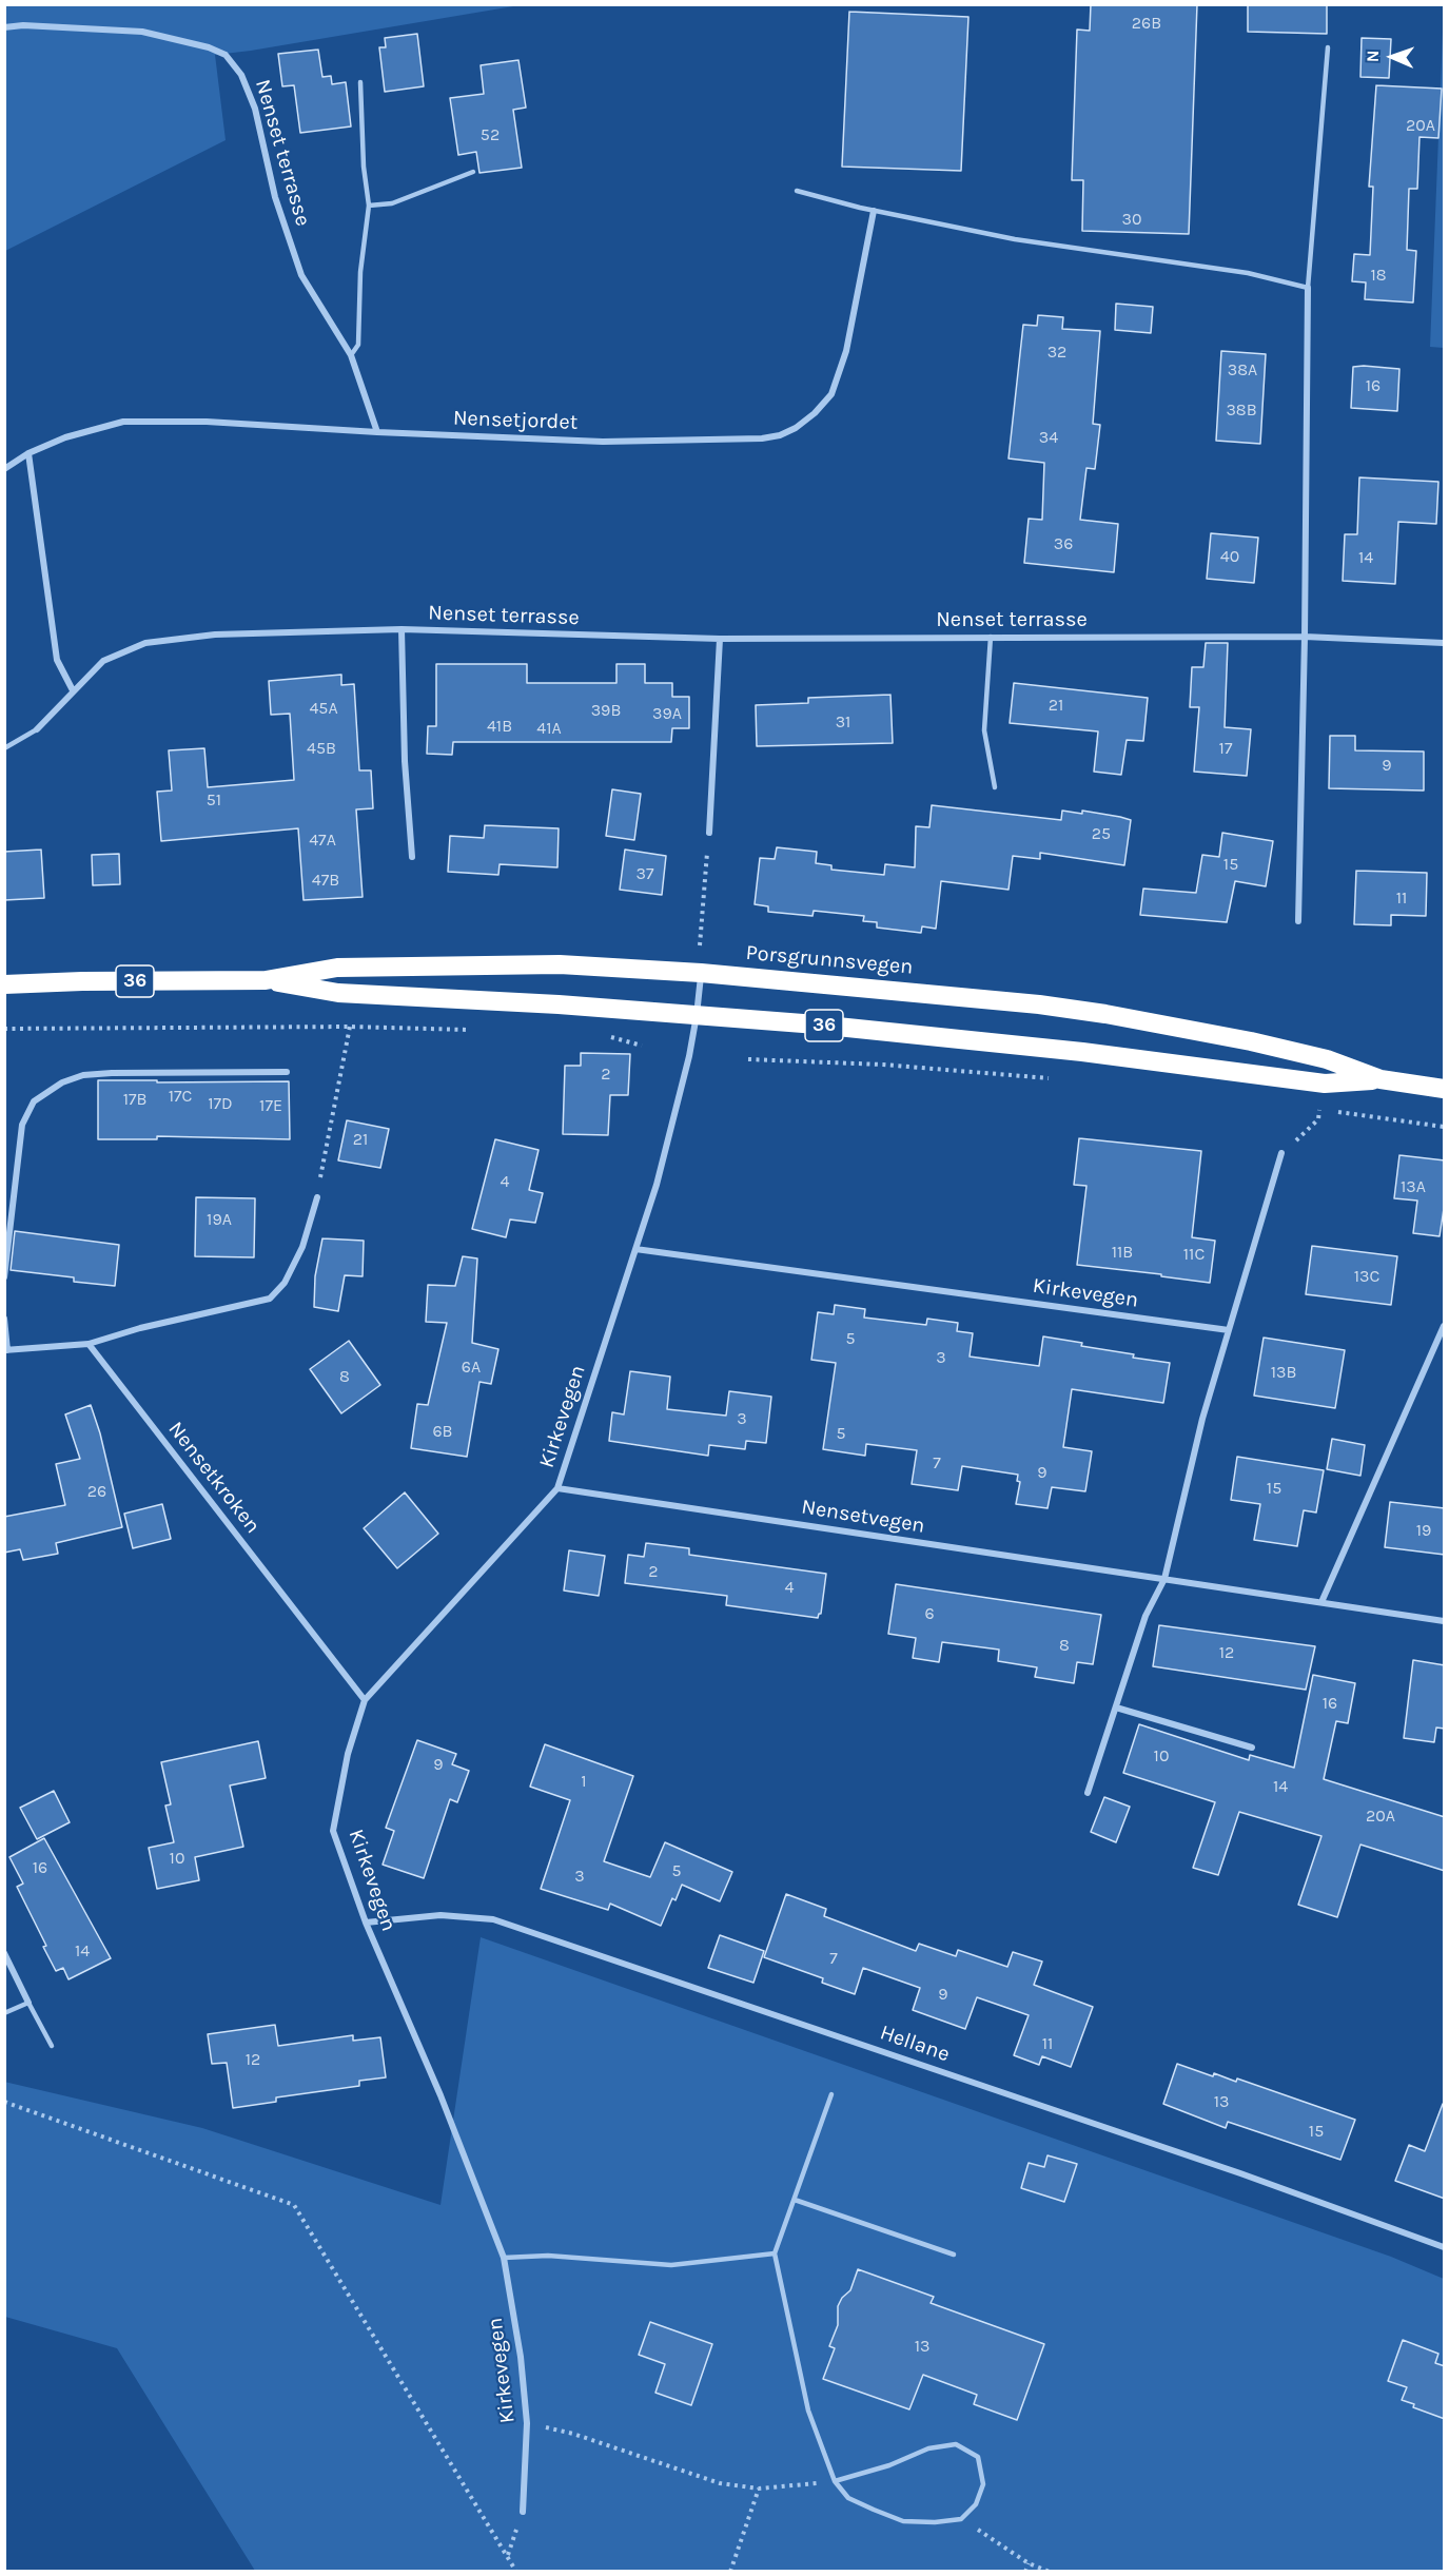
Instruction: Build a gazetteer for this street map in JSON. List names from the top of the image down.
{
  "streets": {
    "highway": ["Porsgrunnsvegen", "36"],
    "street": [
      "Nenset terrasse",
      "Nensetjordet",
      "Kirkevegen",
      "Nensetkroken",
      "Nensetvegen",
      "Hellane"
    ]
  },
  "crossings": [
    ["Nenset terrasse", "Nensetjordet"],
    ["Porsgrunnsvegen", "Kirkevegen"],
    ["Kirkevegen", "Nensetkroken"],
    ["Kirkevegen", "Nensetvegen"],
    ["Kirkevegen", "Hellane"]
  ],
  "house_numbers": [
    "26B",
    "20A",
    "52",
    "30",
    "18",
    "32",
    "38A",
    "16",
    "38B",
    "34",
    "36",
    "40",
    "14",
    "21",
    "45A",
    "39B",
    "39A",
    "31",
    "41B",
    "41A",
    "45B",
    "17",
    "9",
    "51",
    "25",
    "47A",
    "15",
    "37",
    "47B",
    "11",
    "2",
    "17C",
    "17B",
    "17D",
    "17E",
    "21",
    "4",
    "13A",
    "19A",
    "11B",
    "11C",
    "13C",
    "5",
    "3",
    "6A",
    "13B",
    "8",
    "3",
    "6B",
    "5",
    "7",
    "9",
    "15",
    "26",
    "19",
    "2",
    "4",
    "6",
    "8",
    "12",
    "16",
    "10",
    "9",
    "1",
    "14",
    "20A",
    "10",
    "16",
    "5",
    "3",
    "14",
    "7",
    "9",
    "11",
    "12",
    "13",
    "15",
    "13"
  ],
  "north": "left"
}
